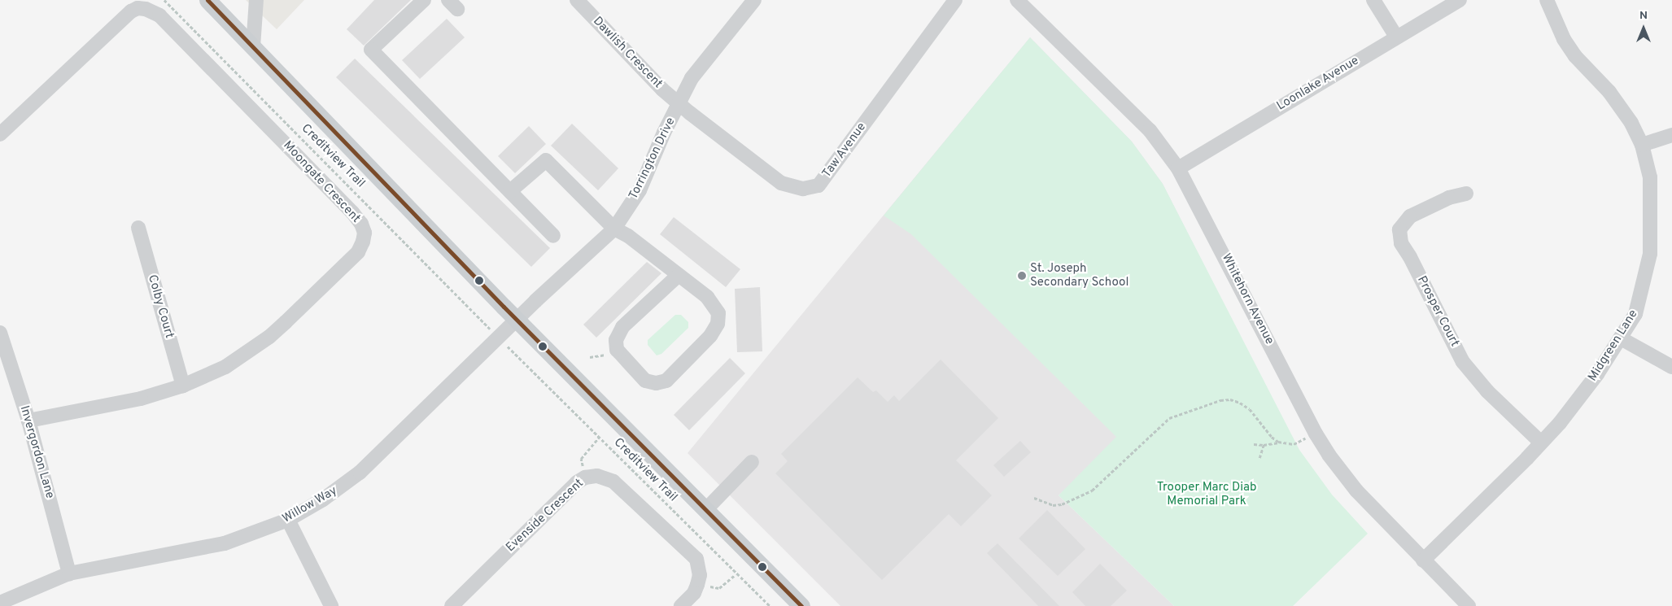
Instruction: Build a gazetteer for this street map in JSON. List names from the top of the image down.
{
  "streets": {
    "street": [
      "Dawlish Crescent",
      "Loonlake Avenue",
      "Taw Avenue",
      "Torrington Drive",
      "Moongate Crescent",
      "Whitehorn Avenue",
      "Colby Court",
      "Prosper Court",
      "Midgreen Lane",
      "Invergordon Lane",
      "Willow Way",
      "Evenside Crescent"
    ],
    "path": ["Creditview Trail"]
  },
  "crossings": [
    ["Dawlish Crescent", "Taw Avenue"],
    ["Dawlish Crescent", "Torrington Drive"],
    ["Loonlake Avenue", "Whitehorn Avenue"],
    ["Taw Avenue", "Torrington Drive"],
    ["Torrington Drive", "Willow Way"],
    ["Moongate Crescent", "Colby Court"],
    ["Moongate Crescent", "Invergordon Lane"],
    ["Whitehorn Avenue", "Midgreen Lane"],
    ["Prosper Court", "Midgreen Lane"],
    ["Invergordon Lane", "Willow Way"]
  ],
  "parks": ["Trooper Marc Diab Memorial Park"],
  "places": ["St. Joseph Secondary School"],
  "north": "top"
}
